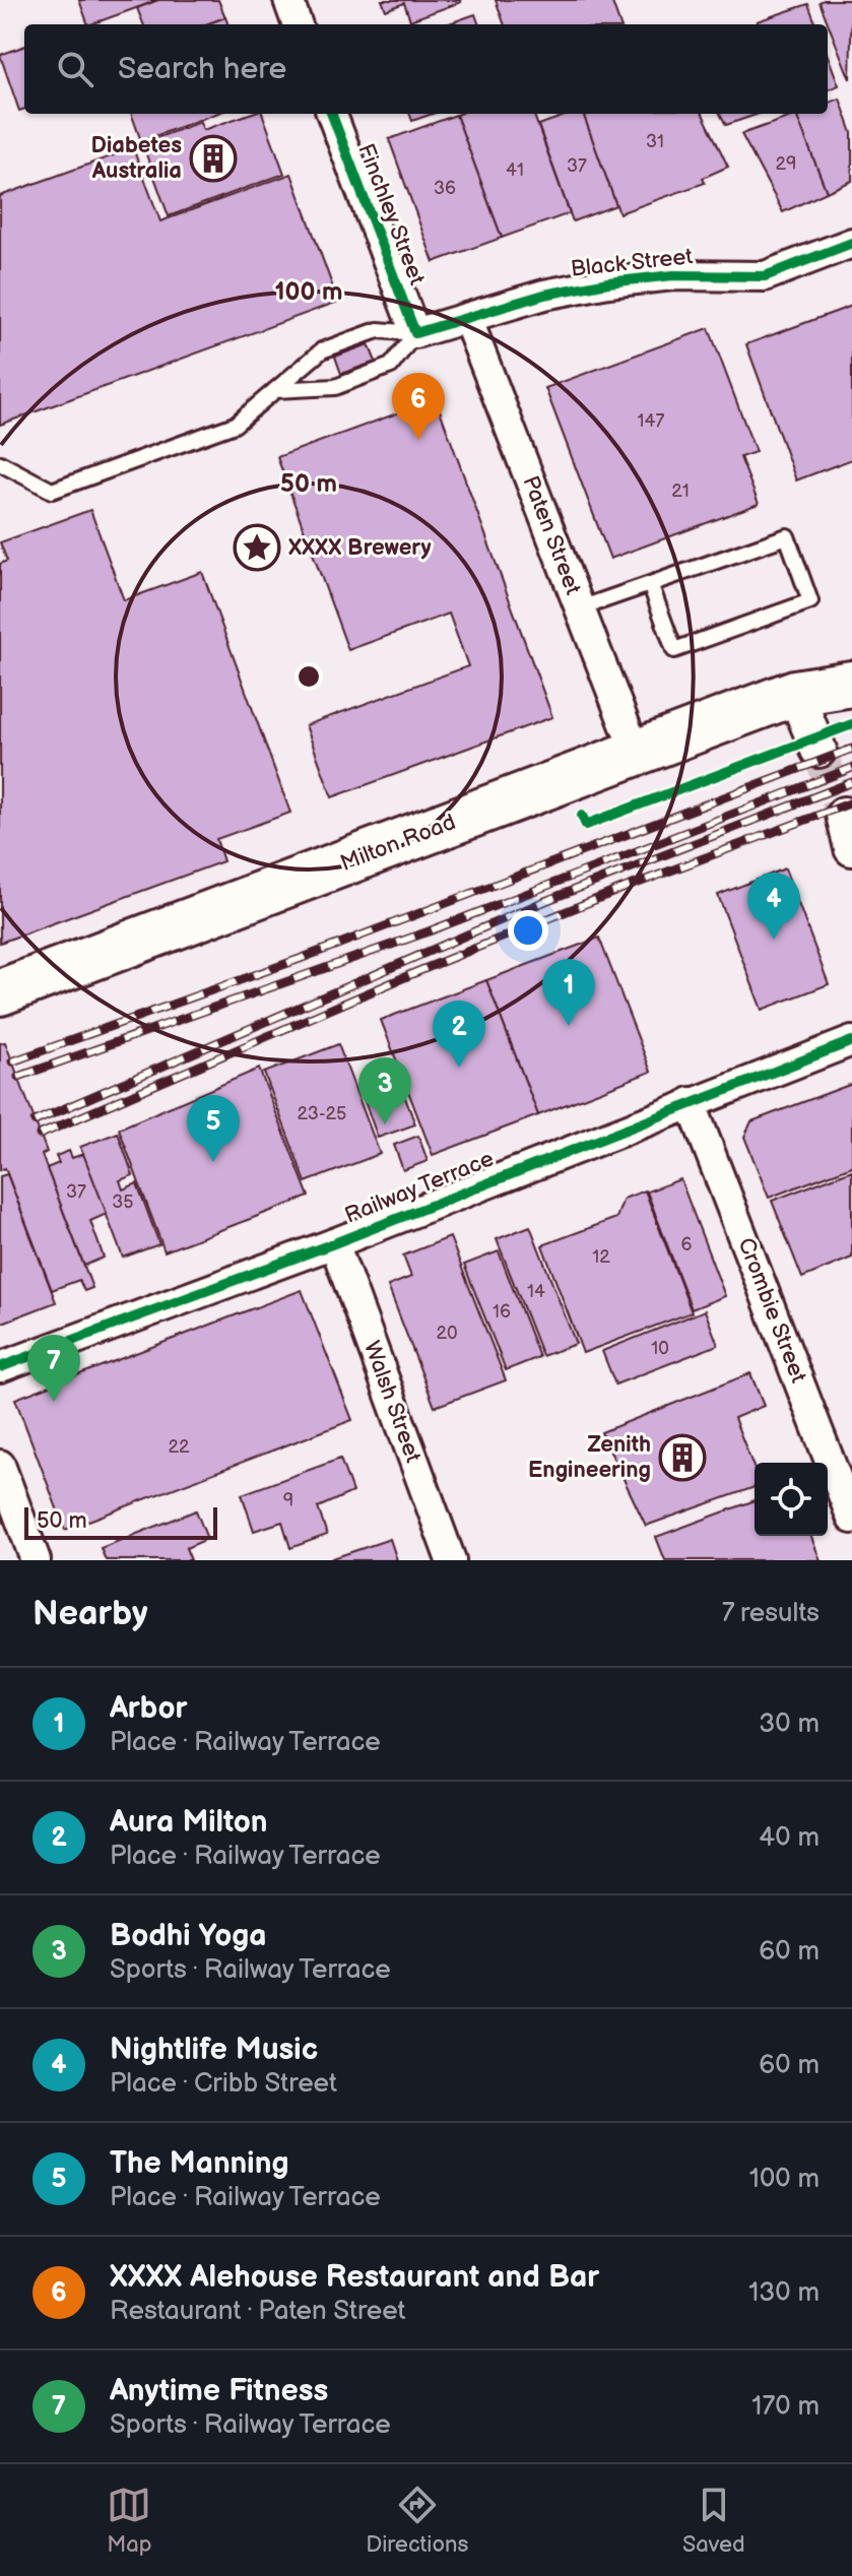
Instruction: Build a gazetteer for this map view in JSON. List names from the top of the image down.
{
  "streets": {
    "main road": ["Milton Road"],
    "street": [
      "Finchley Street",
      "Black Street",
      "Paten Street",
      "Railway Terrace",
      "Crombie Street",
      "Walsh Street"
    ]
  },
  "crossings": [
    ["Finchley Street", "Black Street"],
    ["Black Street", "Paten Street"],
    ["Paten Street", "Milton Road"],
    ["Railway Terrace", "Crombie Street"],
    ["Railway Terrace", "Walsh Street"]
  ],
  "places": {
    "building": ["Diabetes Australia", "Zenith Engineering"],
    "place": ["XXXX Brewery"]
  },
  "house_numbers": [
    "31",
    "29",
    "37",
    "41",
    "36",
    "147",
    "21",
    "23-25",
    "37",
    "35",
    "6",
    "12",
    "14",
    "16",
    "20",
    "10",
    "22",
    "9"
  ],
  "scale_bar": "50 m",
  "page": {
    "search": "Search here",
    "pins": [
      "6",
      "4",
      "1",
      "2",
      "3",
      "5",
      "7"
    ],
    "scale": "50 m",
    "heading": ["Nearby", "7 results"],
    "list": [
      {
        "mark": "1",
        "name": "Arbor",
        "note": "Place · Railway Terrace",
        "value": "30 m"
      },
      {
        "mark": "2",
        "name": "Aura Milton",
        "note": "Place · Railway Terrace",
        "value": "40 m"
      },
      {
        "mark": "3",
        "name": "Bodhi Yoga",
        "note": "Sports · Railway Terrace",
        "value": "60 m"
      },
      {
        "mark": "4",
        "name": "Nightlife Music",
        "note": "Place · Cribb Street",
        "value": "60 m"
      },
      {
        "mark": "5",
        "name": "The Manning",
        "note": "Place · Railway Terrace",
        "value": "100 m"
      },
      {
        "mark": "6",
        "name": "XXXX Alehouse Restaurant and Bar",
        "note": "Restaurant · Paten Street",
        "value": "130 m"
      },
      {
        "mark": "7",
        "name": "Anytime Fitness",
        "note": "Sports · Railway Terrace",
        "value": "170 m"
      }
    ],
    "nav": ["Map", "Directions", "Saved"]
  },
  "rings": ["100 m", "50 m"]
}
